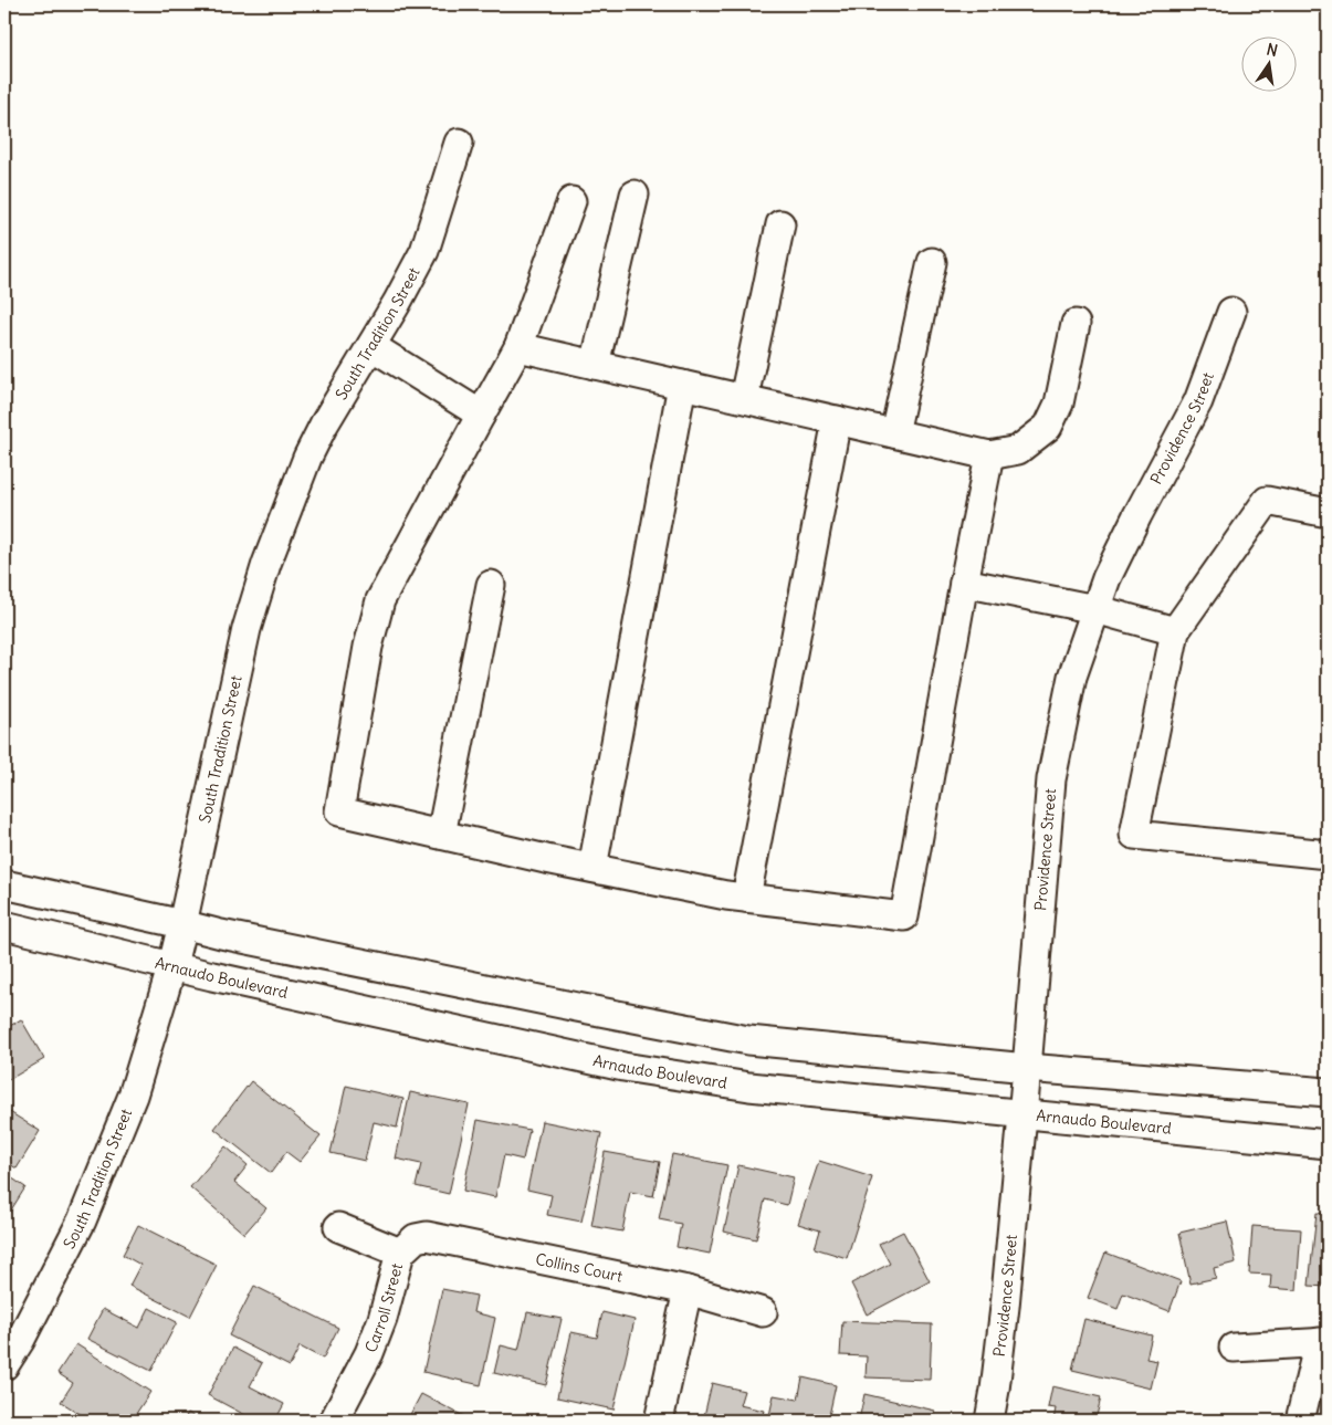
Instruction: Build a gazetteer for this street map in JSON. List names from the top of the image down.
{
  "streets": {
    "street": [
      "South Tradition Street",
      "Providence Street",
      "Arnaudo Boulevard",
      "Collins Court",
      "Carroll Street"
    ]
  },
  "crossings": [
    ["South Tradition Street", "Arnaudo Boulevard"],
    ["Providence Street", "Arnaudo Boulevard"],
    ["Collins Court", "Carroll Street"]
  ],
  "north": "top"
}
